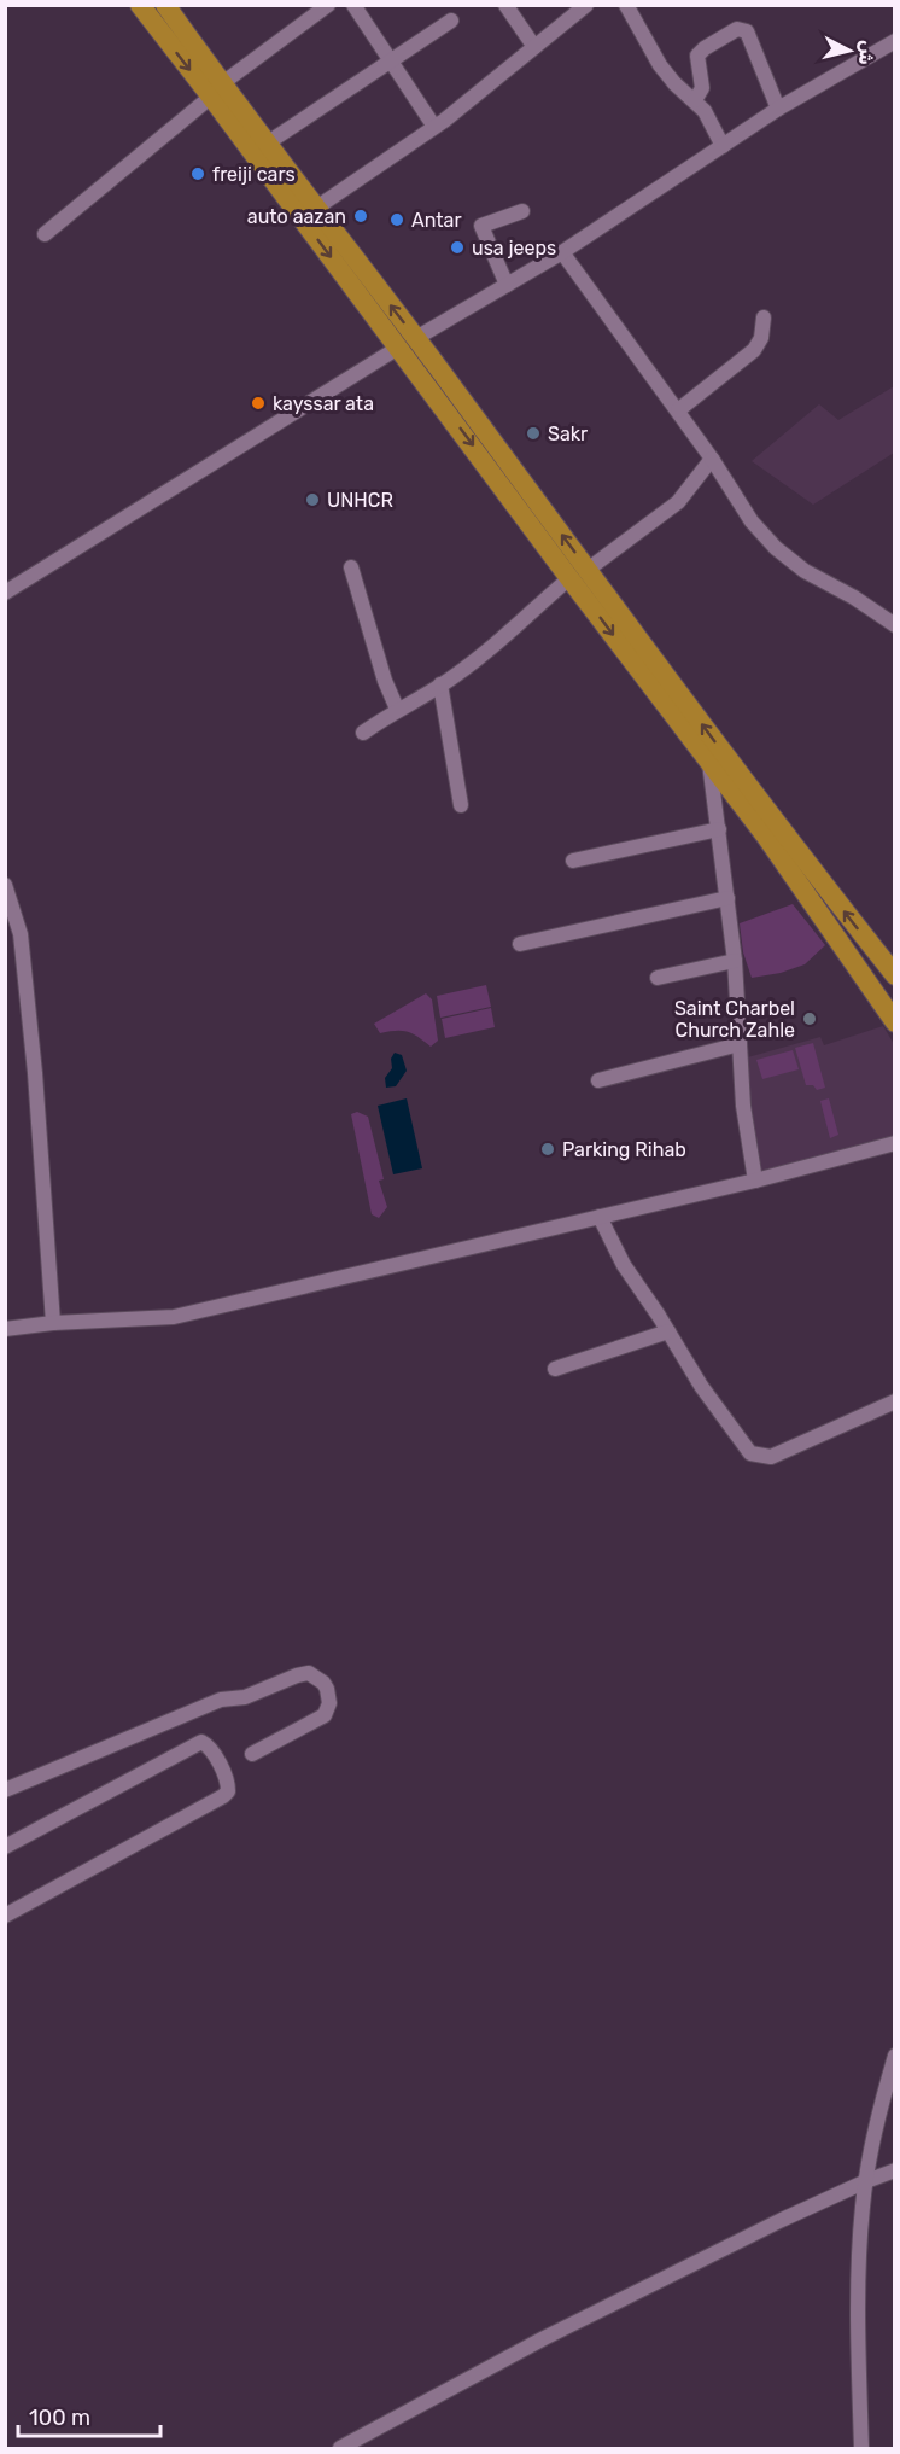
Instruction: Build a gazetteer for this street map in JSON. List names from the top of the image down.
{
  "places": [
    "freiji cars",
    "auto aazan",
    "Antar",
    "usa jeeps",
    "kayssar ata",
    "Sakr",
    "UNHCR",
    "Saint Charbel Church Zahle",
    "Parking Rihab"
  ],
  "scale_bar": "100 m",
  "north": "right"
}
